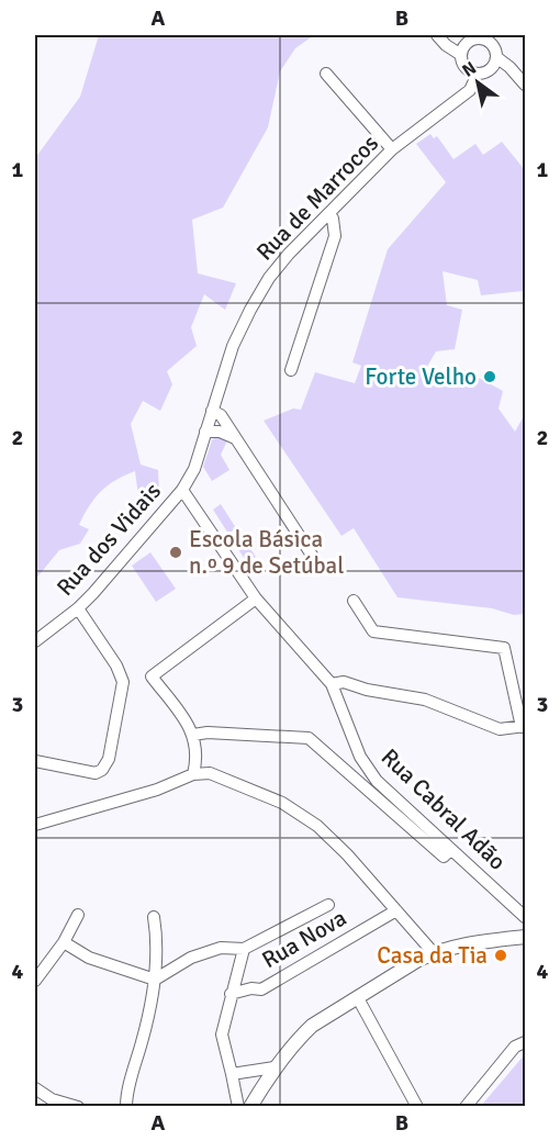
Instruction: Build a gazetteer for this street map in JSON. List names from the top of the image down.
{
  "streets": {
    "street": [
      "Rua de Marrocos",
      "Rua dos Vidais",
      "Rua Cabral Adão",
      "Rua Nova"
    ]
  },
  "crossings": [
    ["Rua de Marrocos", "Rua dos Vidais"],
    ["Rua de Marrocos", "Rua Cabral Adão"],
    ["Rua dos Vidais", "Rua Cabral Adão"]
  ],
  "places": ["Forte Velho", "Escola Básica n.º 9 de Setúbal", "Casa da Tia"],
  "north": "top left",
  "grid": {
    "columns": ["A", "B"],
    "rows": [
      "1",
      "2",
      "3",
      "4"
    ]
  }
}
